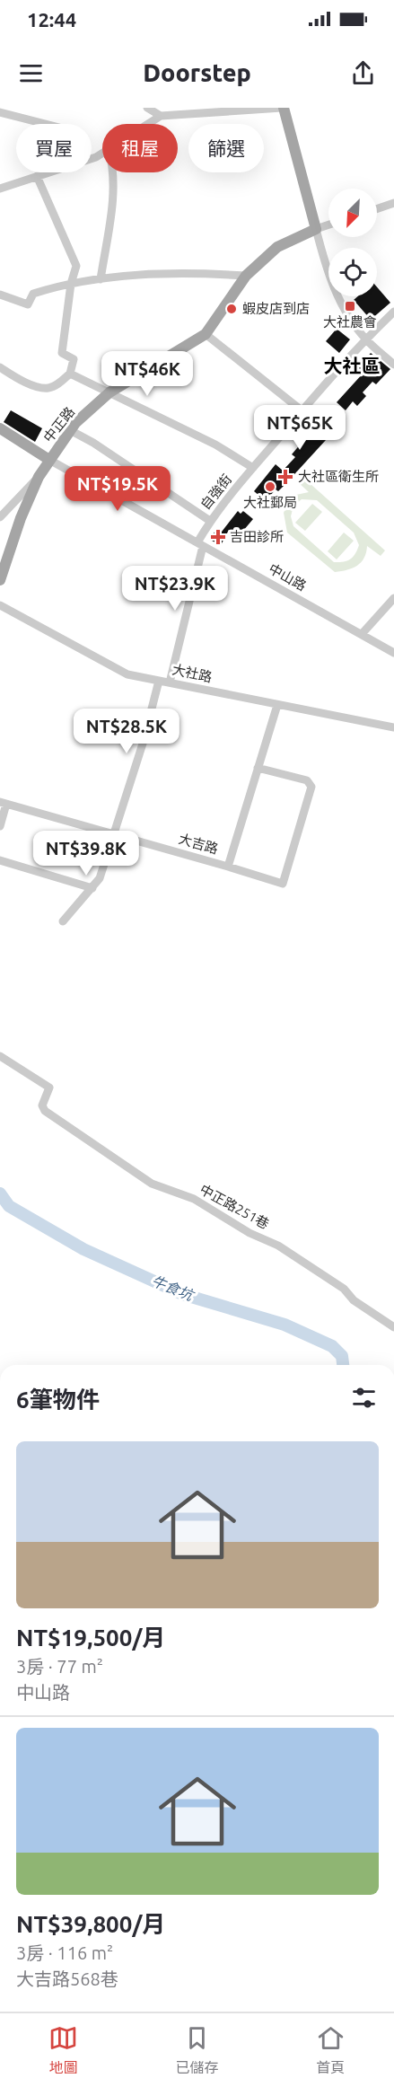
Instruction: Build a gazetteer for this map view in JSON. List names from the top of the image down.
{
  "streets": {
    "main road": ["中正路", "中山路"],
    "street": [
      "自強街",
      "大社路",
      "大吉路",
      "中正路251巷"
    ]
  },
  "crossings": [
    ["中正路", "中山路"],
    ["自強街", "中山路"],
    ["自強街", "大社路"],
    ["大社路", "大吉路"]
  ],
  "districts": ["大社區"],
  "water": ["牛食坑"],
  "places": {
    "transit": ["大社農會"],
    "other": ["蝦皮店到店", "大社郵局"],
    "health": ["大社區衛生所", "吉田診所"]
  },
  "north": "bottom left",
  "page": {
    "status": "12:44",
    "header": "Doorstep",
    "chip": ["買屋", "租屋", "篩選"],
    "price": [
      "NT$46K",
      "NT$65K",
      "NT$19.5K",
      "NT$23.9K",
      "NT$28.5K",
      "NT$39.8K"
    ],
    "heading": "6筆物件",
    "list": [
      {
        "name": "NT$19,500/月",
        "note": "3房 · 77 m² · 中山路"
      },
      {
        "name": "NT$39,800/月",
        "note": "3房 · 116 m² · 大吉路568巷"
      }
    ],
    "tabs": ["地圖", "已儲存", "首頁"]
  }
}
